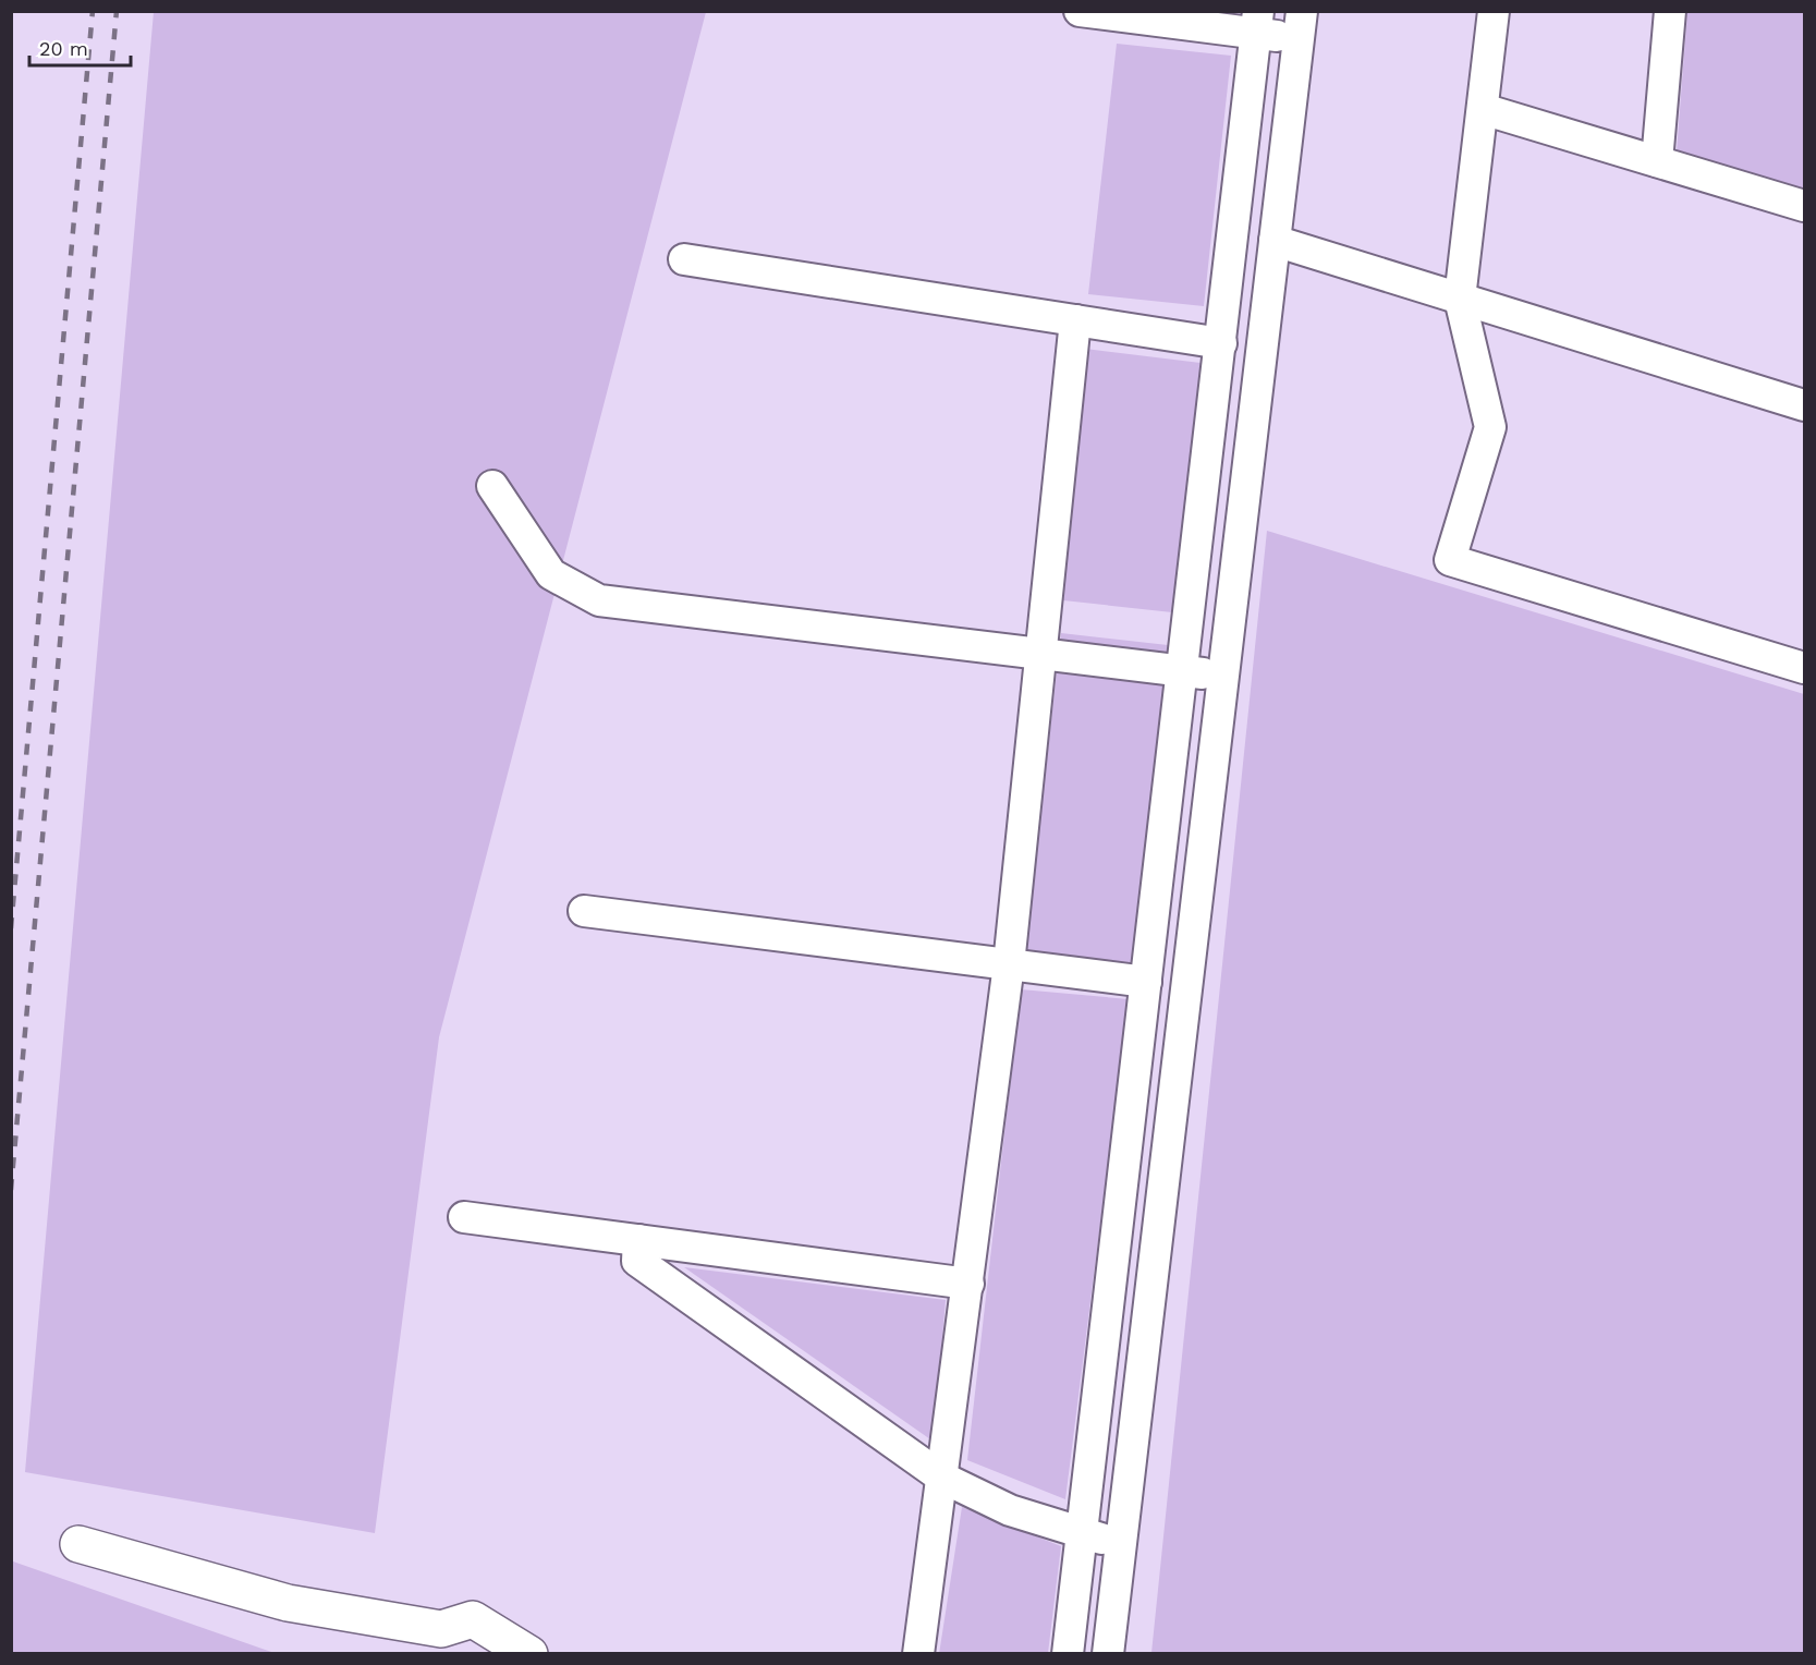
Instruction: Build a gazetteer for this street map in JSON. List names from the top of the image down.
{
  "scale_bar": "20 m"
}
